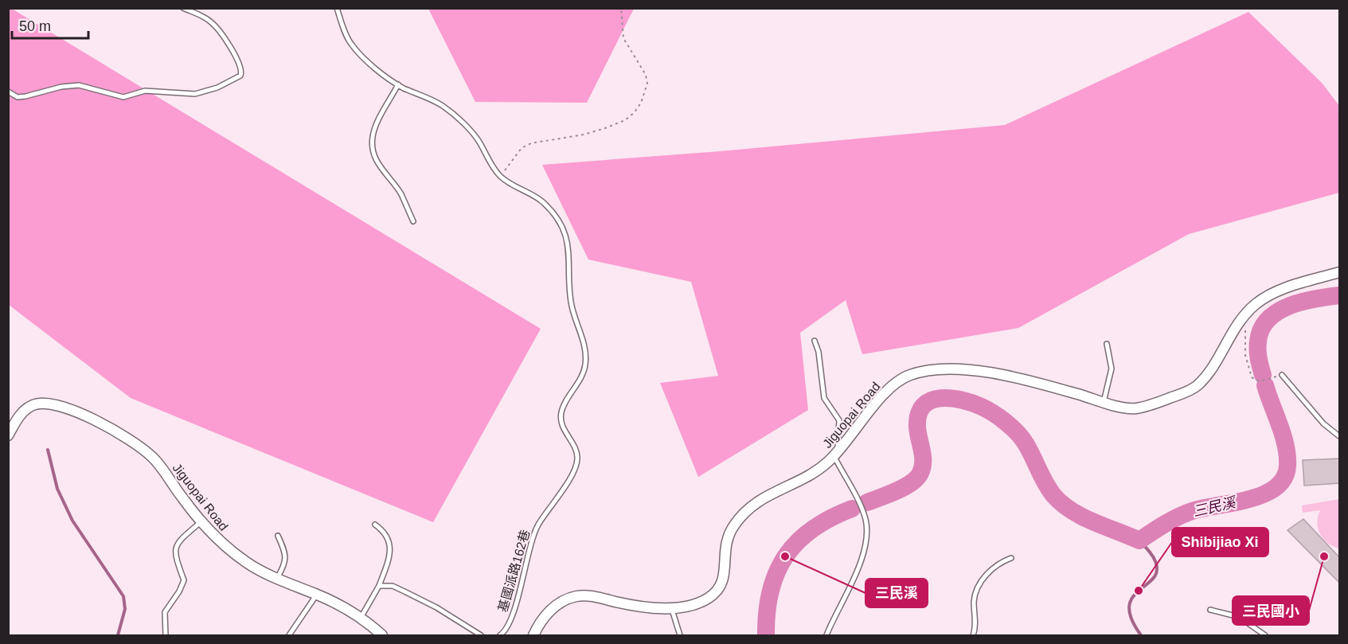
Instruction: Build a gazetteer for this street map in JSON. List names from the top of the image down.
{
  "streets": {
    "street": ["Jiguopai Road"],
    "lane": ["基國派路162巷"]
  },
  "water": ["三民溪"],
  "places": ["三民溪", "三民國小", "Shibijiao Xi"],
  "scale_bar": "50 m"
}
